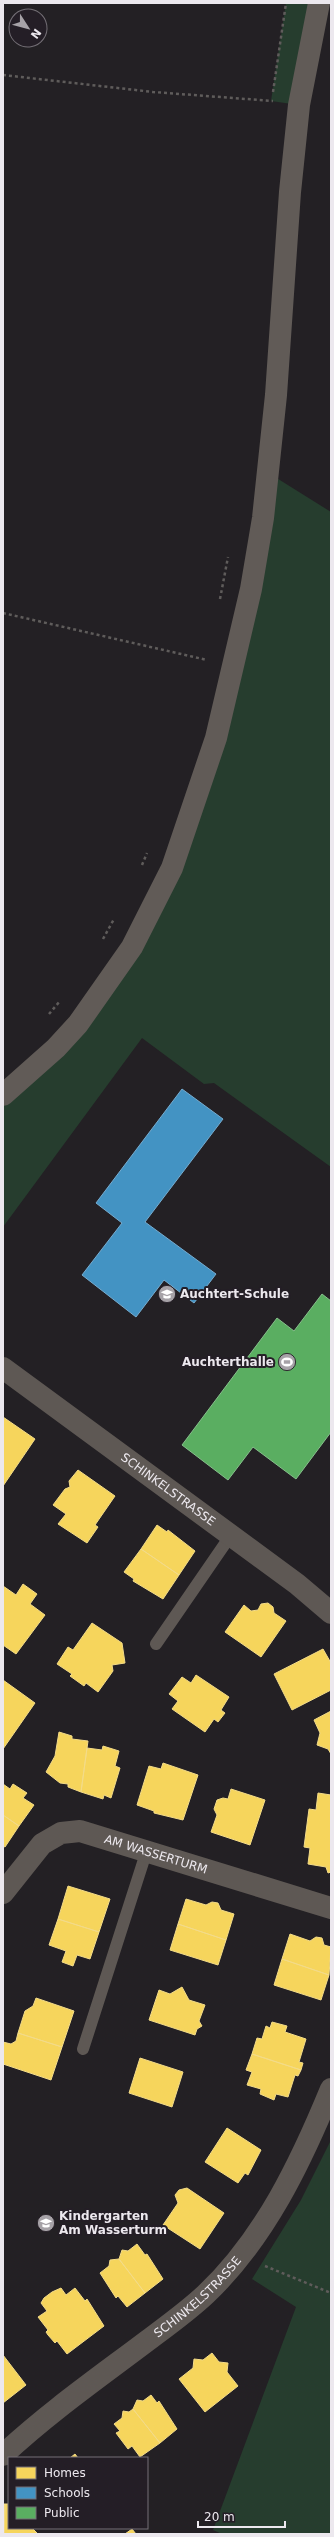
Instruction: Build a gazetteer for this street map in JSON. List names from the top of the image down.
{
  "streets": {
    "street": ["SCHINKELSTRASSE", "AM WASSERTURM"]
  },
  "places": {
    "school or university": ["Auchtert-Schule", "Kindergarten Am Wasserturm"],
    "sports": ["Auchterthalle"]
  },
  "legend": ["Homes", "Schools", "Public"],
  "scale_bar": "20 m",
  "north": "bottom right"
}
